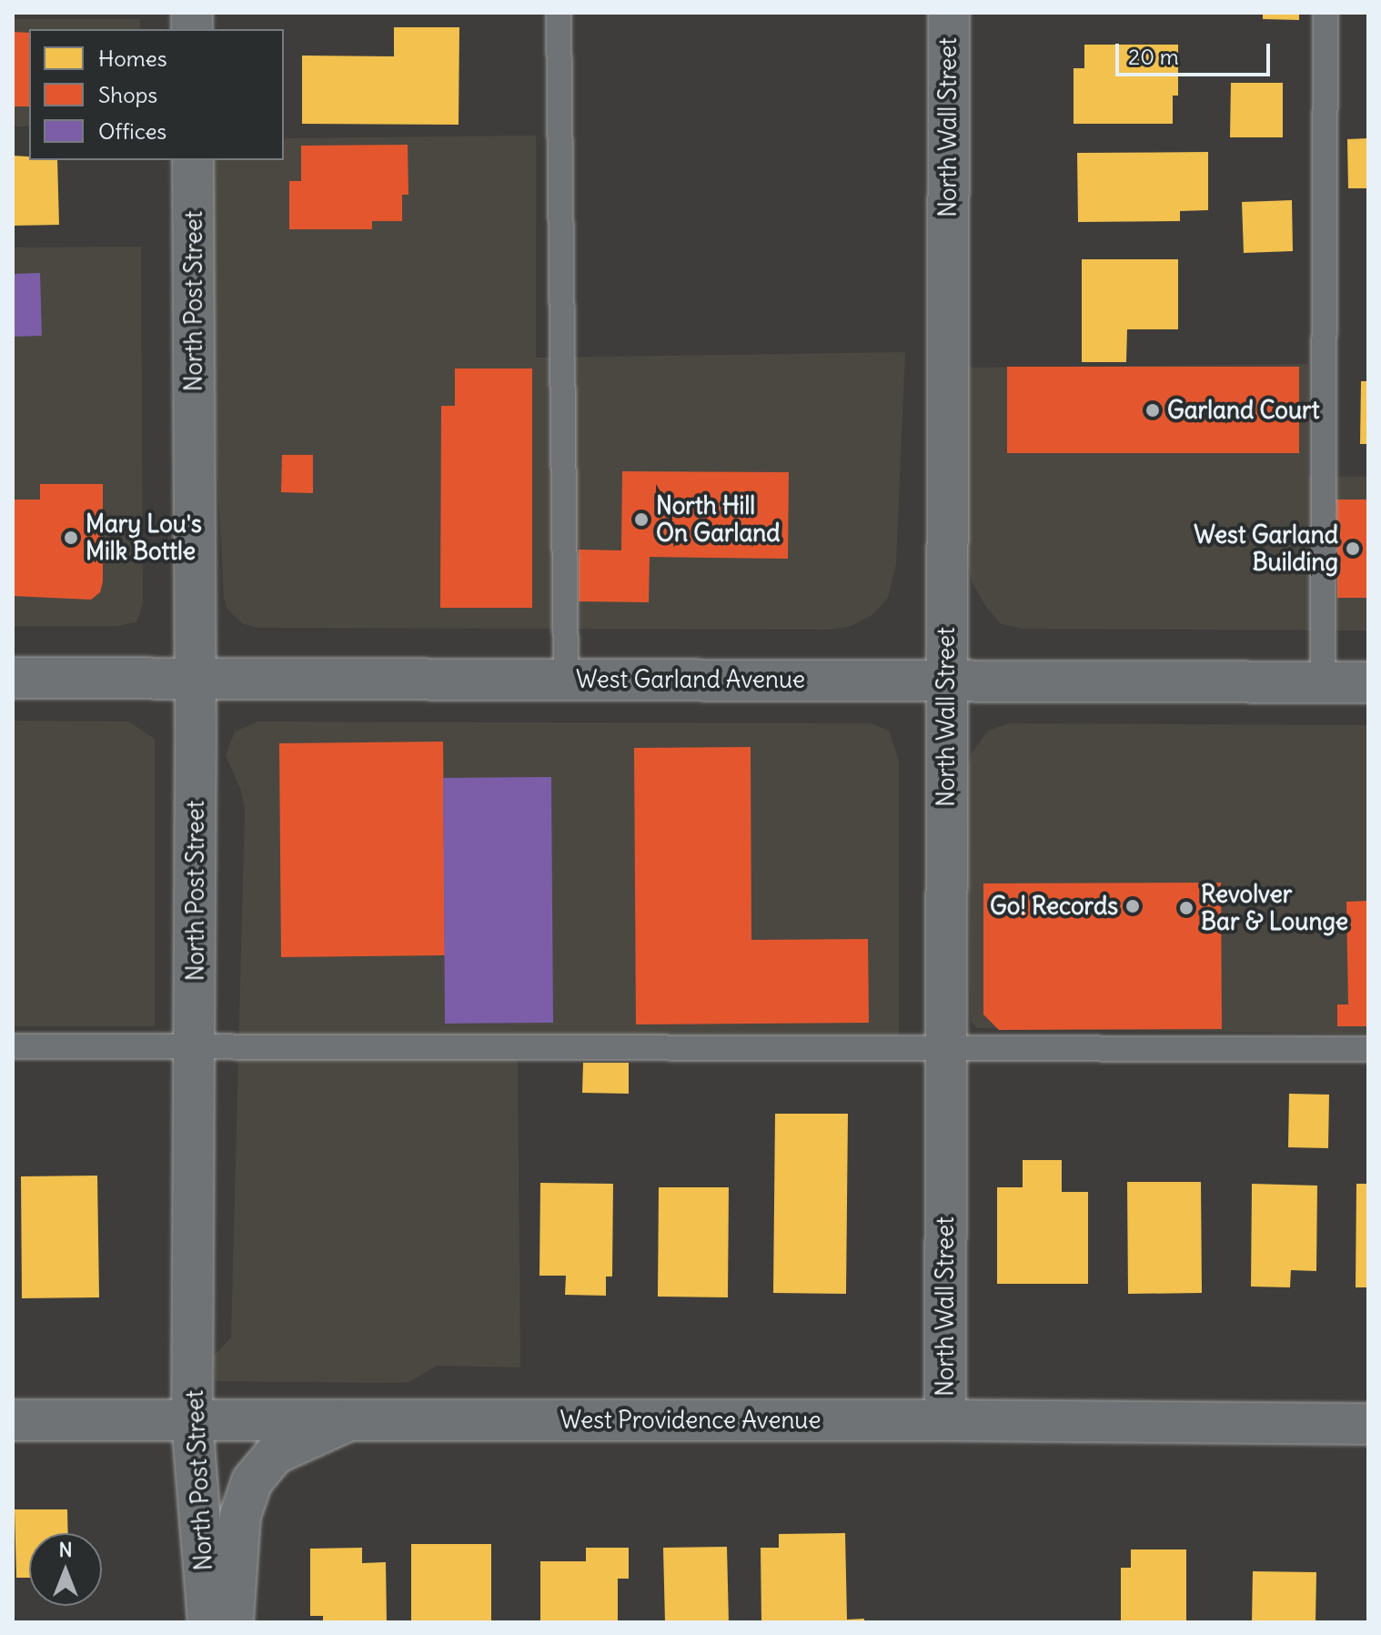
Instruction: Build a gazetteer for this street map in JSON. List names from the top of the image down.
{
  "streets": {
    "street": [
      "North Wall Street",
      "North Post Street",
      "West Garland Avenue",
      "West Providence Avenue"
    ]
  },
  "crossings": [
    ["North Wall Street", "West Garland Avenue"],
    ["North Wall Street", "West Providence Avenue"],
    ["North Post Street", "West Garland Avenue"],
    ["North Post Street", "West Providence Avenue"]
  ],
  "places": [
    "Garland Court",
    "North Hill On Garland",
    "Mary Lou's Milk Bottle",
    "West Garland Building",
    "Go! Records",
    "Revolver Bar & Lounge"
  ],
  "legend": ["Homes", "Shops", "Offices"],
  "scale_bar": "20 m",
  "north": "top"
}
